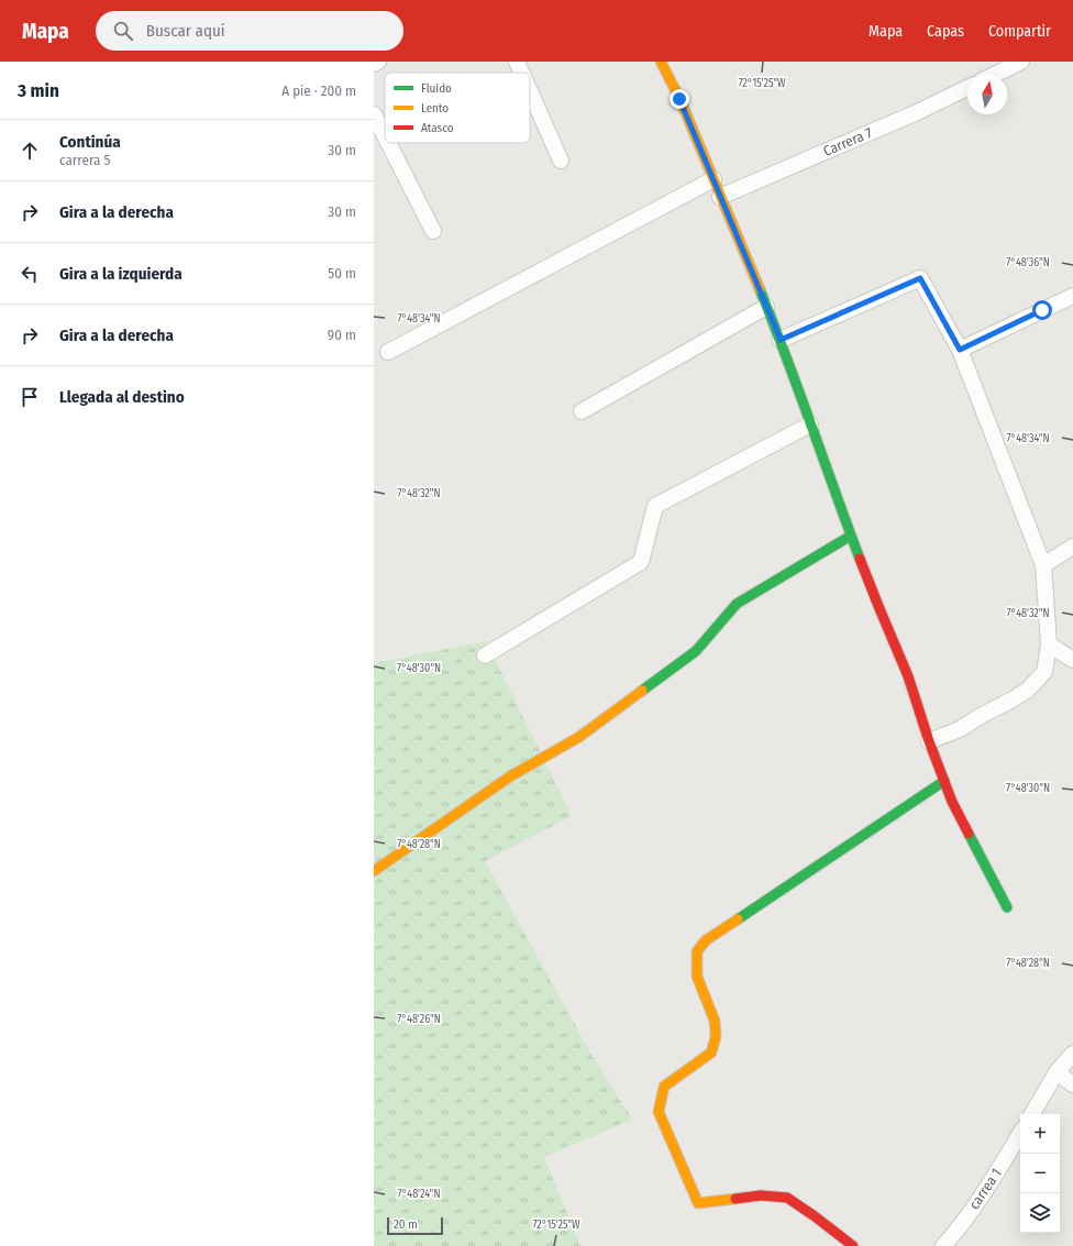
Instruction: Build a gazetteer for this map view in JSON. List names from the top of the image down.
{
  "streets": {
    "street": ["Carrera 7", "carrea 1"]
  },
  "legend": ["Fluido", "Lento", "Atasco"],
  "scale_bar": "20 m",
  "north": "top",
  "page": {
    "header": "Mapa",
    "search": "Buscar aquí",
    "nav": ["Mapa", "Capas", "Compartir"],
    "heading": ["3 min", "A pie · 200 m"],
    "list": [
      ["Continúa", "carrera 5", "30 m"],
      ["Gira a la derecha", "30 m"],
      ["Gira a la izquierda", "50 m"],
      ["Gira a la derecha", "90 m"],
      "Llegada al destino"
    ],
    "map_buttons": ["+", "−"],
    "scale": "20 m"
  },
  "coordinates": [
    "72°15'25\"W",
    "7°48'36\"N",
    "7°48'34\"N",
    "7°48'32\"N",
    "7°48'30\"N",
    "7°48'28\"N",
    "7°48'26\"N",
    "7°48'24\"N"
  ]
}
